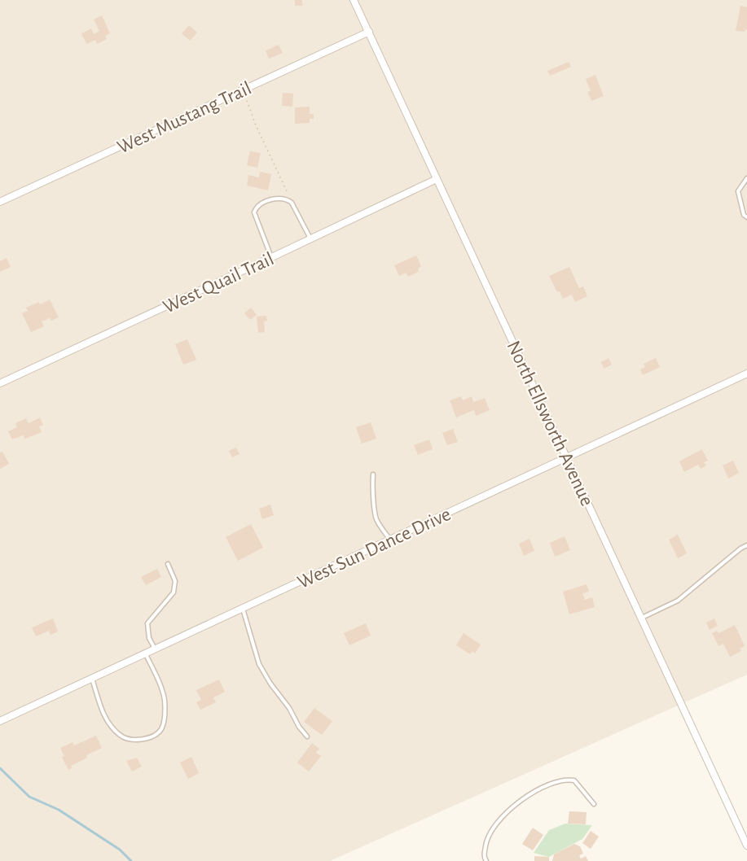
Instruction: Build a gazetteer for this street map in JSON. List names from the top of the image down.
{
  "streets": {
    "street": [
      "West Mustang Trail",
      "West Quail Trail",
      "North Ellsworth Avenue",
      "West Sun Dance Drive"
    ]
  },
  "crossings": [
    ["West Mustang Trail", "North Ellsworth Avenue"],
    ["West Quail Trail", "North Ellsworth Avenue"],
    ["North Ellsworth Avenue", "West Sun Dance Drive"]
  ]
}
